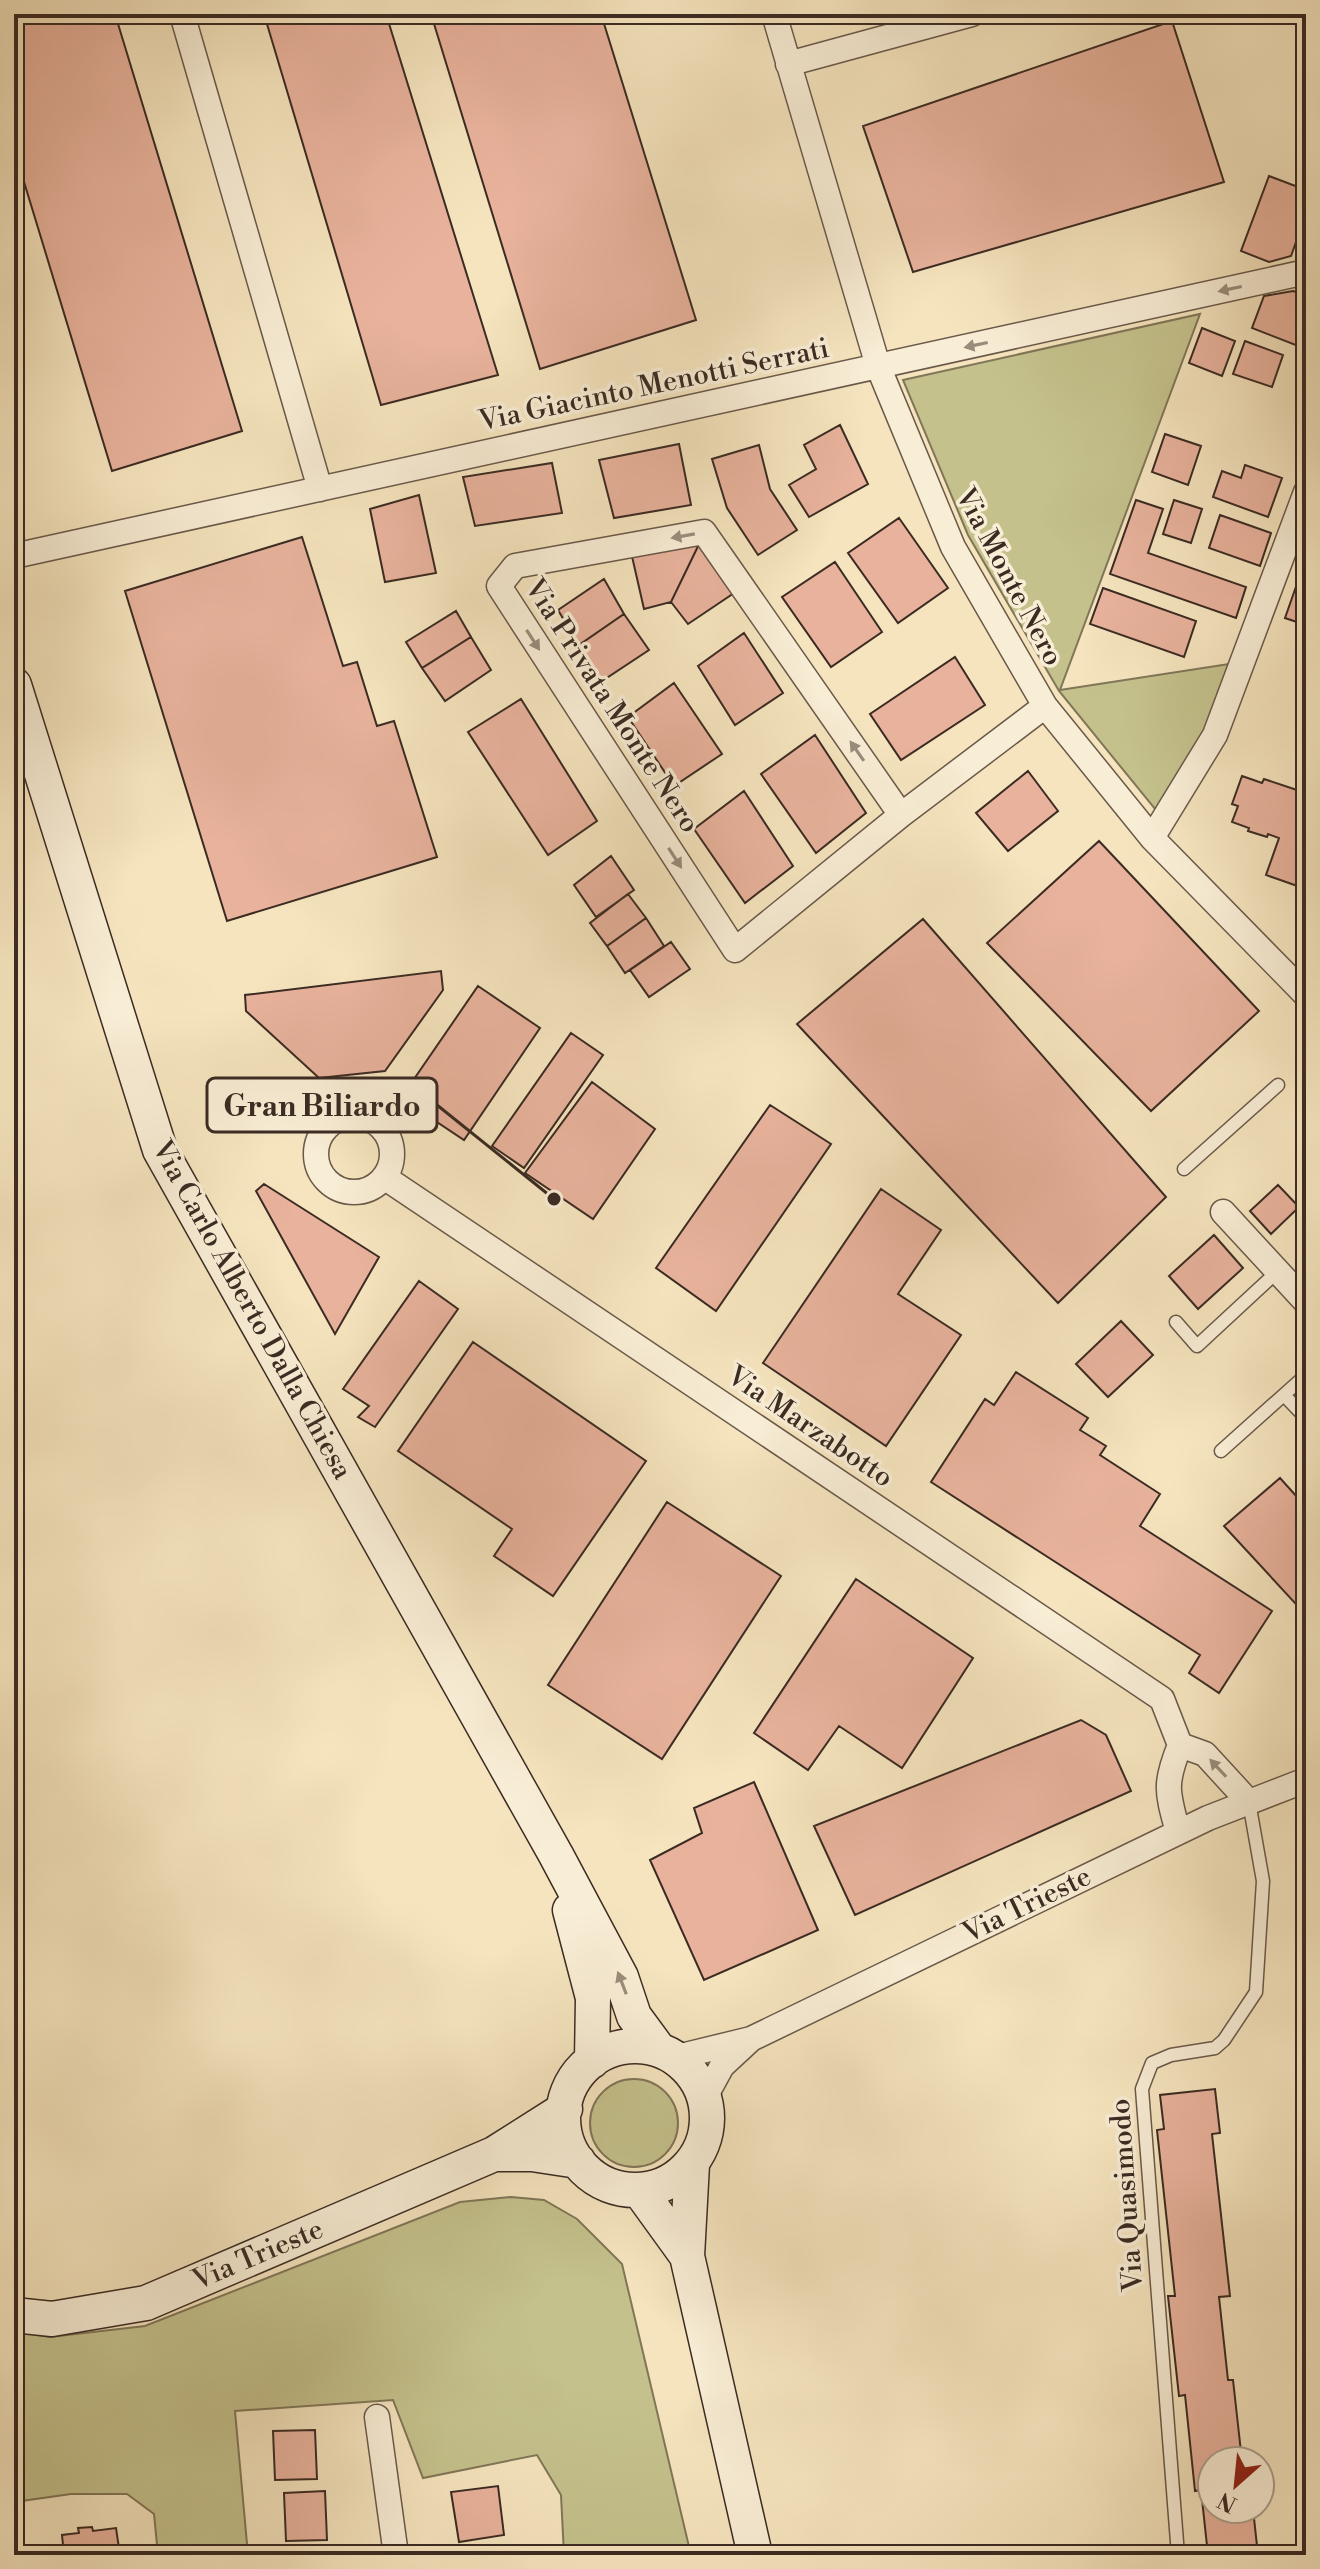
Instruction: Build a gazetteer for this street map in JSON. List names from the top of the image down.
{
  "streets": {
    "street": [
      "Via Giacinto Menotti Serrati",
      "Via Monte Nero",
      "Via Privata Monte Nero",
      "Via Carlo Alberto Dalla Chiesa",
      "Via Marzabotto",
      "Via Trieste"
    ],
    "lane": ["Via Quasimodo"]
  },
  "crossings": [
    ["Via Giacinto Menotti Serrati", "Via Monte Nero"],
    ["Via Monte Nero", "Via Privata Monte Nero"],
    ["Via Carlo Alberto Dalla Chiesa", "Via Trieste"],
    ["Via Trieste", "Via Quasimodo"]
  ],
  "places": ["Gran Biliardo"],
  "north": "bottom left"
}
